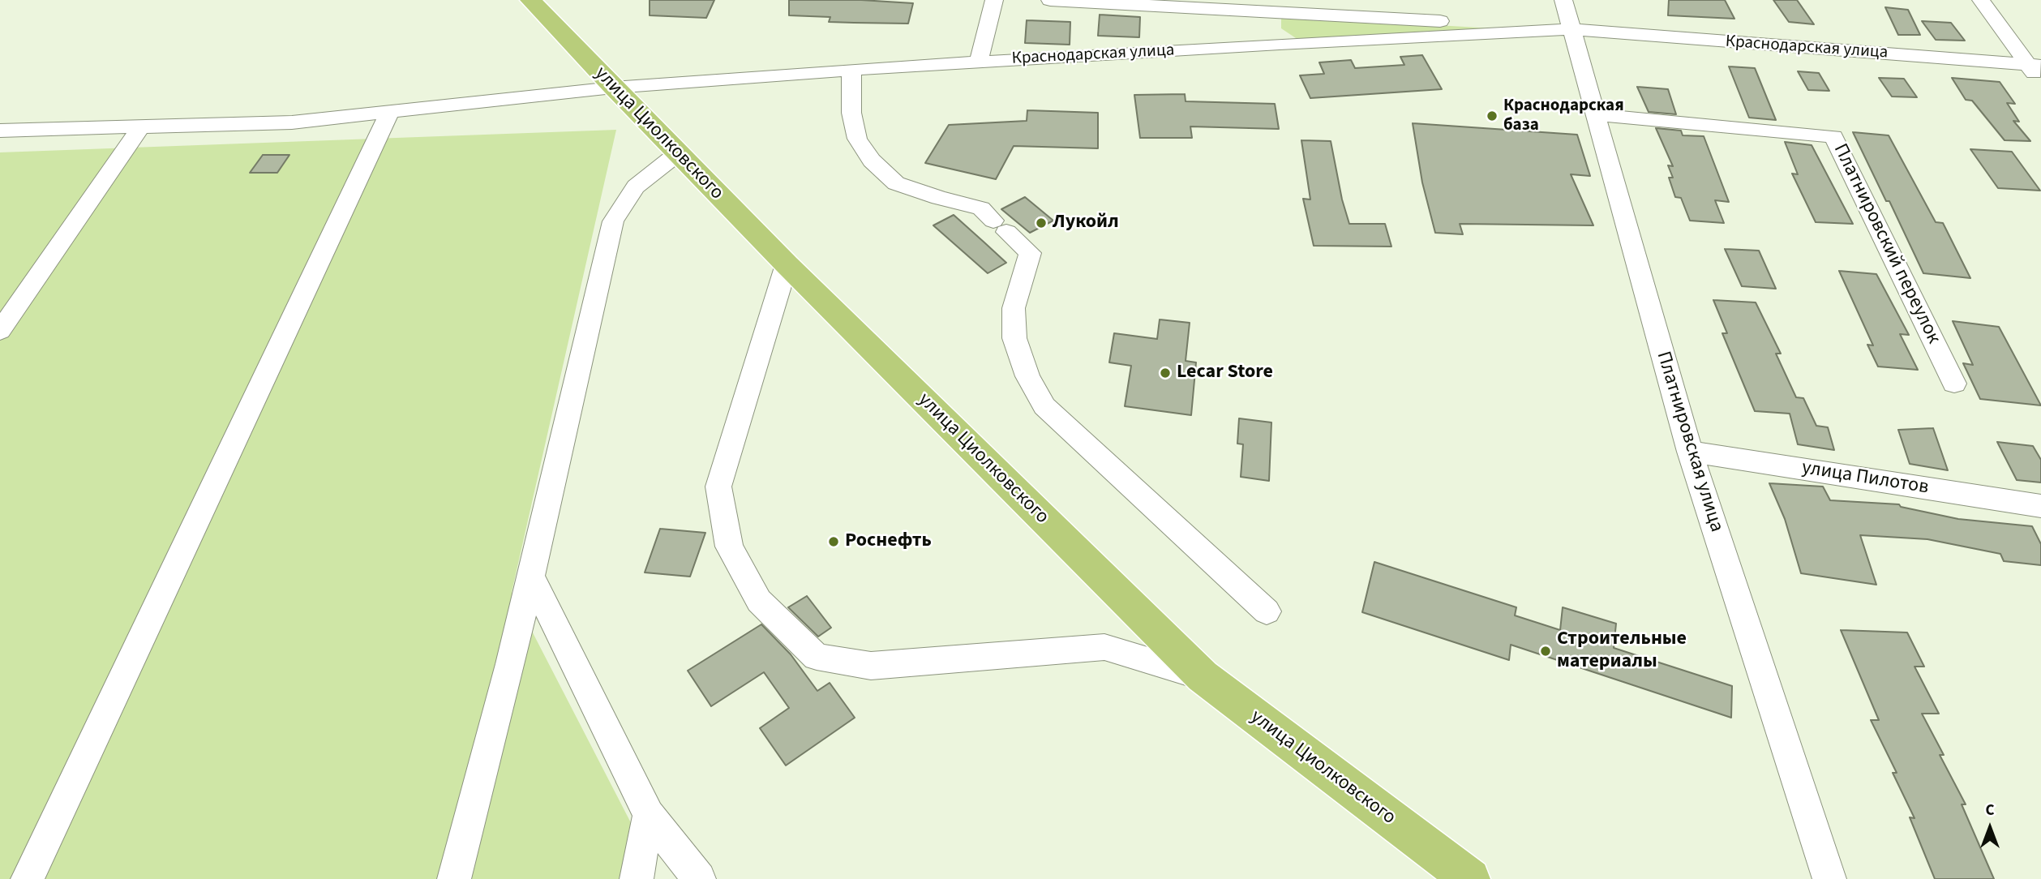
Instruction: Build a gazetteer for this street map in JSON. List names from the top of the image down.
{
  "streets": {
    "main road": ["улица Циолковского"],
    "street": [
      "Краснодарская улица",
      "Платнировский переулок",
      "Платнировская улица",
      "улица Пилотов"
    ]
  },
  "crossings": [
    ["Краснодарская улица", "улица Циолковского"],
    ["Краснодарская улица", "Платнировская улица"],
    ["Платнировский переулок", "Платнировская улица"],
    ["Платнировская улица", "улица Пилотов"]
  ],
  "places": [
    "Краснодарская база",
    "Лукойл",
    "Lecar Store",
    "Роснефть",
    "Строительные материалы"
  ],
  "north": "top"
}
